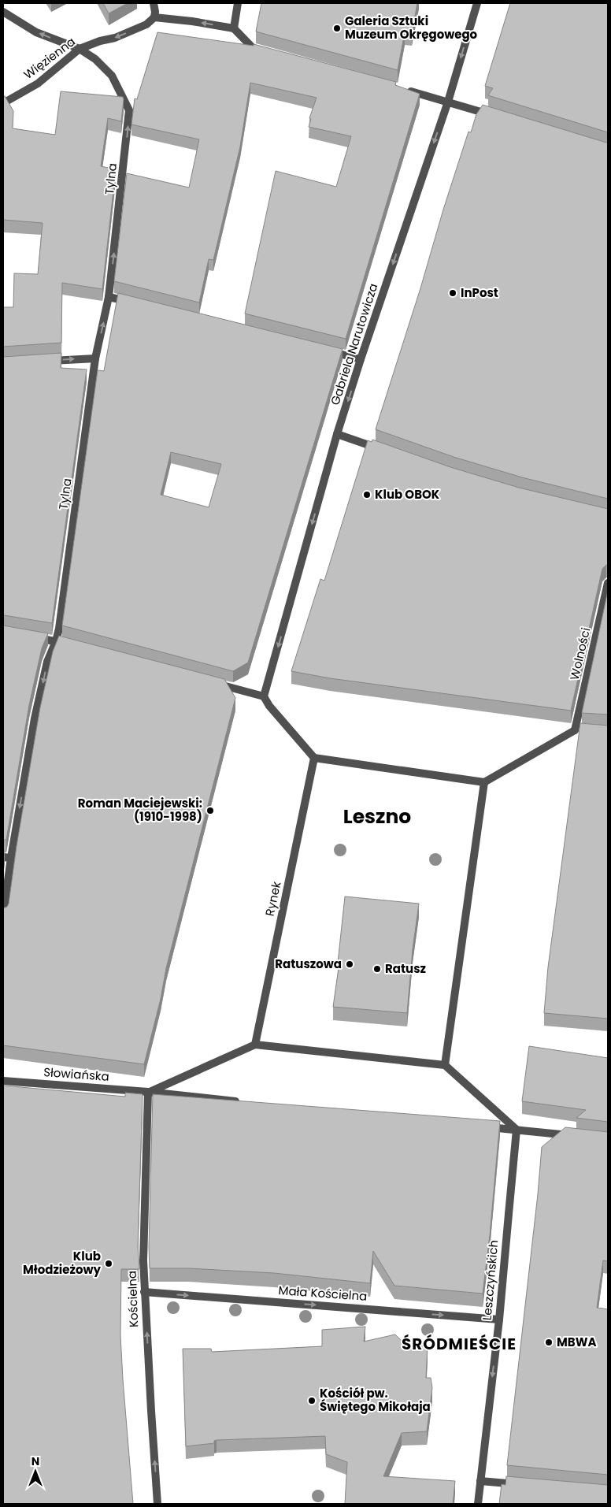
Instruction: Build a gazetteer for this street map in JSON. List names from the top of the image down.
{
  "streets": {
    "street": [
      "Więzienna",
      "Tylna",
      "Gabriela Narutowicza",
      "Wolności",
      "Rynek",
      "Słowiańska",
      "Leszczyńskich",
      "Mała Kościelna",
      "Kościelna"
    ]
  },
  "crossings": [
    ["Więzienna", "Tylna"],
    ["Słowiańska", "Kościelna"],
    ["Leszczyńskich", "Mała Kościelna"],
    ["Mała Kościelna", "Kościelna"]
  ],
  "one_way": [
    "Więzienna",
    "Gabriela Narutowicza",
    "Leszczyńskich",
    "Mała Kościelna",
    "Kościelna"
  ],
  "districts": ["Leszno", "ŚRÓDMIEŚCIE"],
  "places": [
    "Galeria Sztuki Muzeum Okręgowego",
    "InPost",
    "Klub OBOK",
    "Roman Maciejewski: (1910-1998)",
    "Ratuszowa",
    "Ratusz",
    "Klub Młodzieżowy",
    "MBWA",
    "Kościół pw. Świętego Mikołaja"
  ],
  "north": "top"
}
